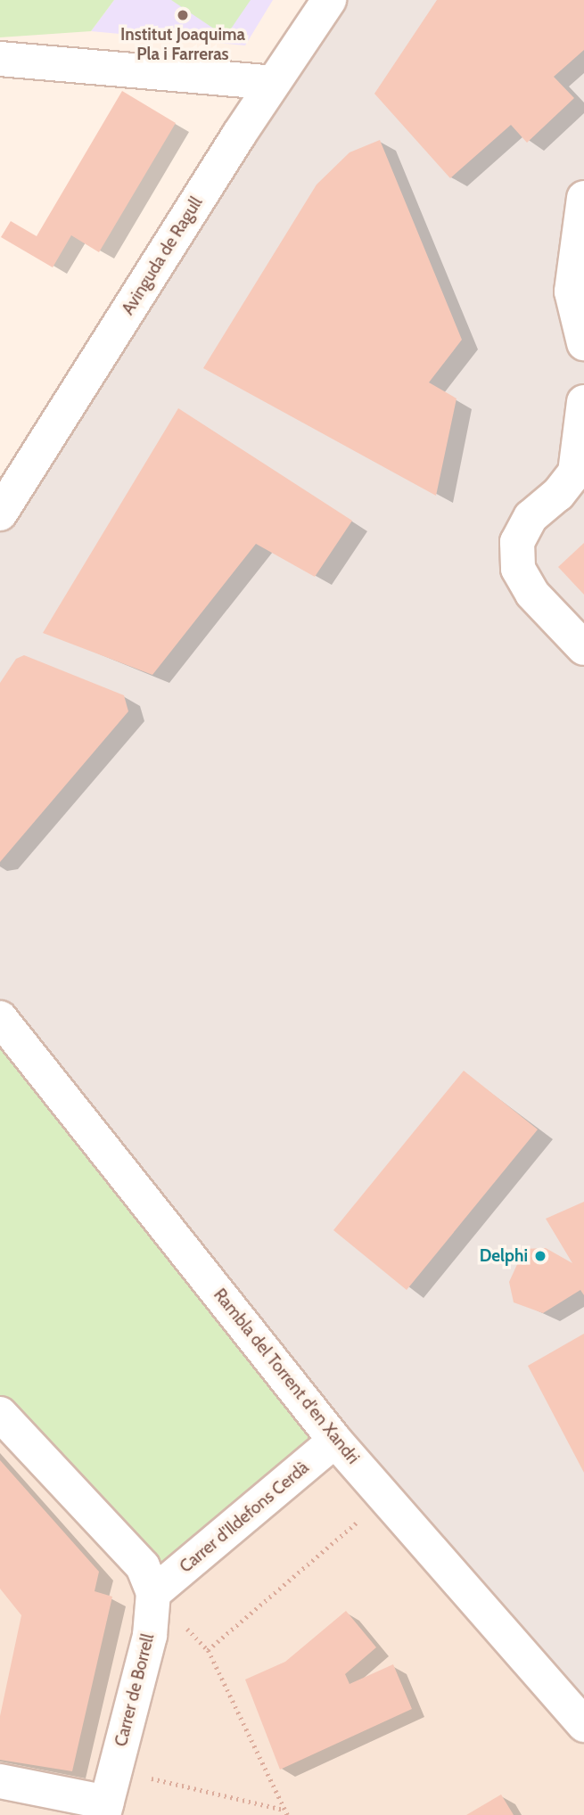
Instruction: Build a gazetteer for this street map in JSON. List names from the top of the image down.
{
  "streets": {
    "street": [
      "Avinguda de Ragull",
      "Rambla del Torrent d'en Xandri",
      "Carrer d'Ildefons Cerdà",
      "Carrer de Borrell"
    ]
  },
  "crossings": [
    ["Rambla del Torrent d'en Xandri", "Carrer d'Ildefons Cerdà"],
    ["Carrer d'Ildefons Cerdà", "Carrer de Borrell"]
  ],
  "places": ["Institut Joaquima Pla i Farreras", "Delphi"]
}
